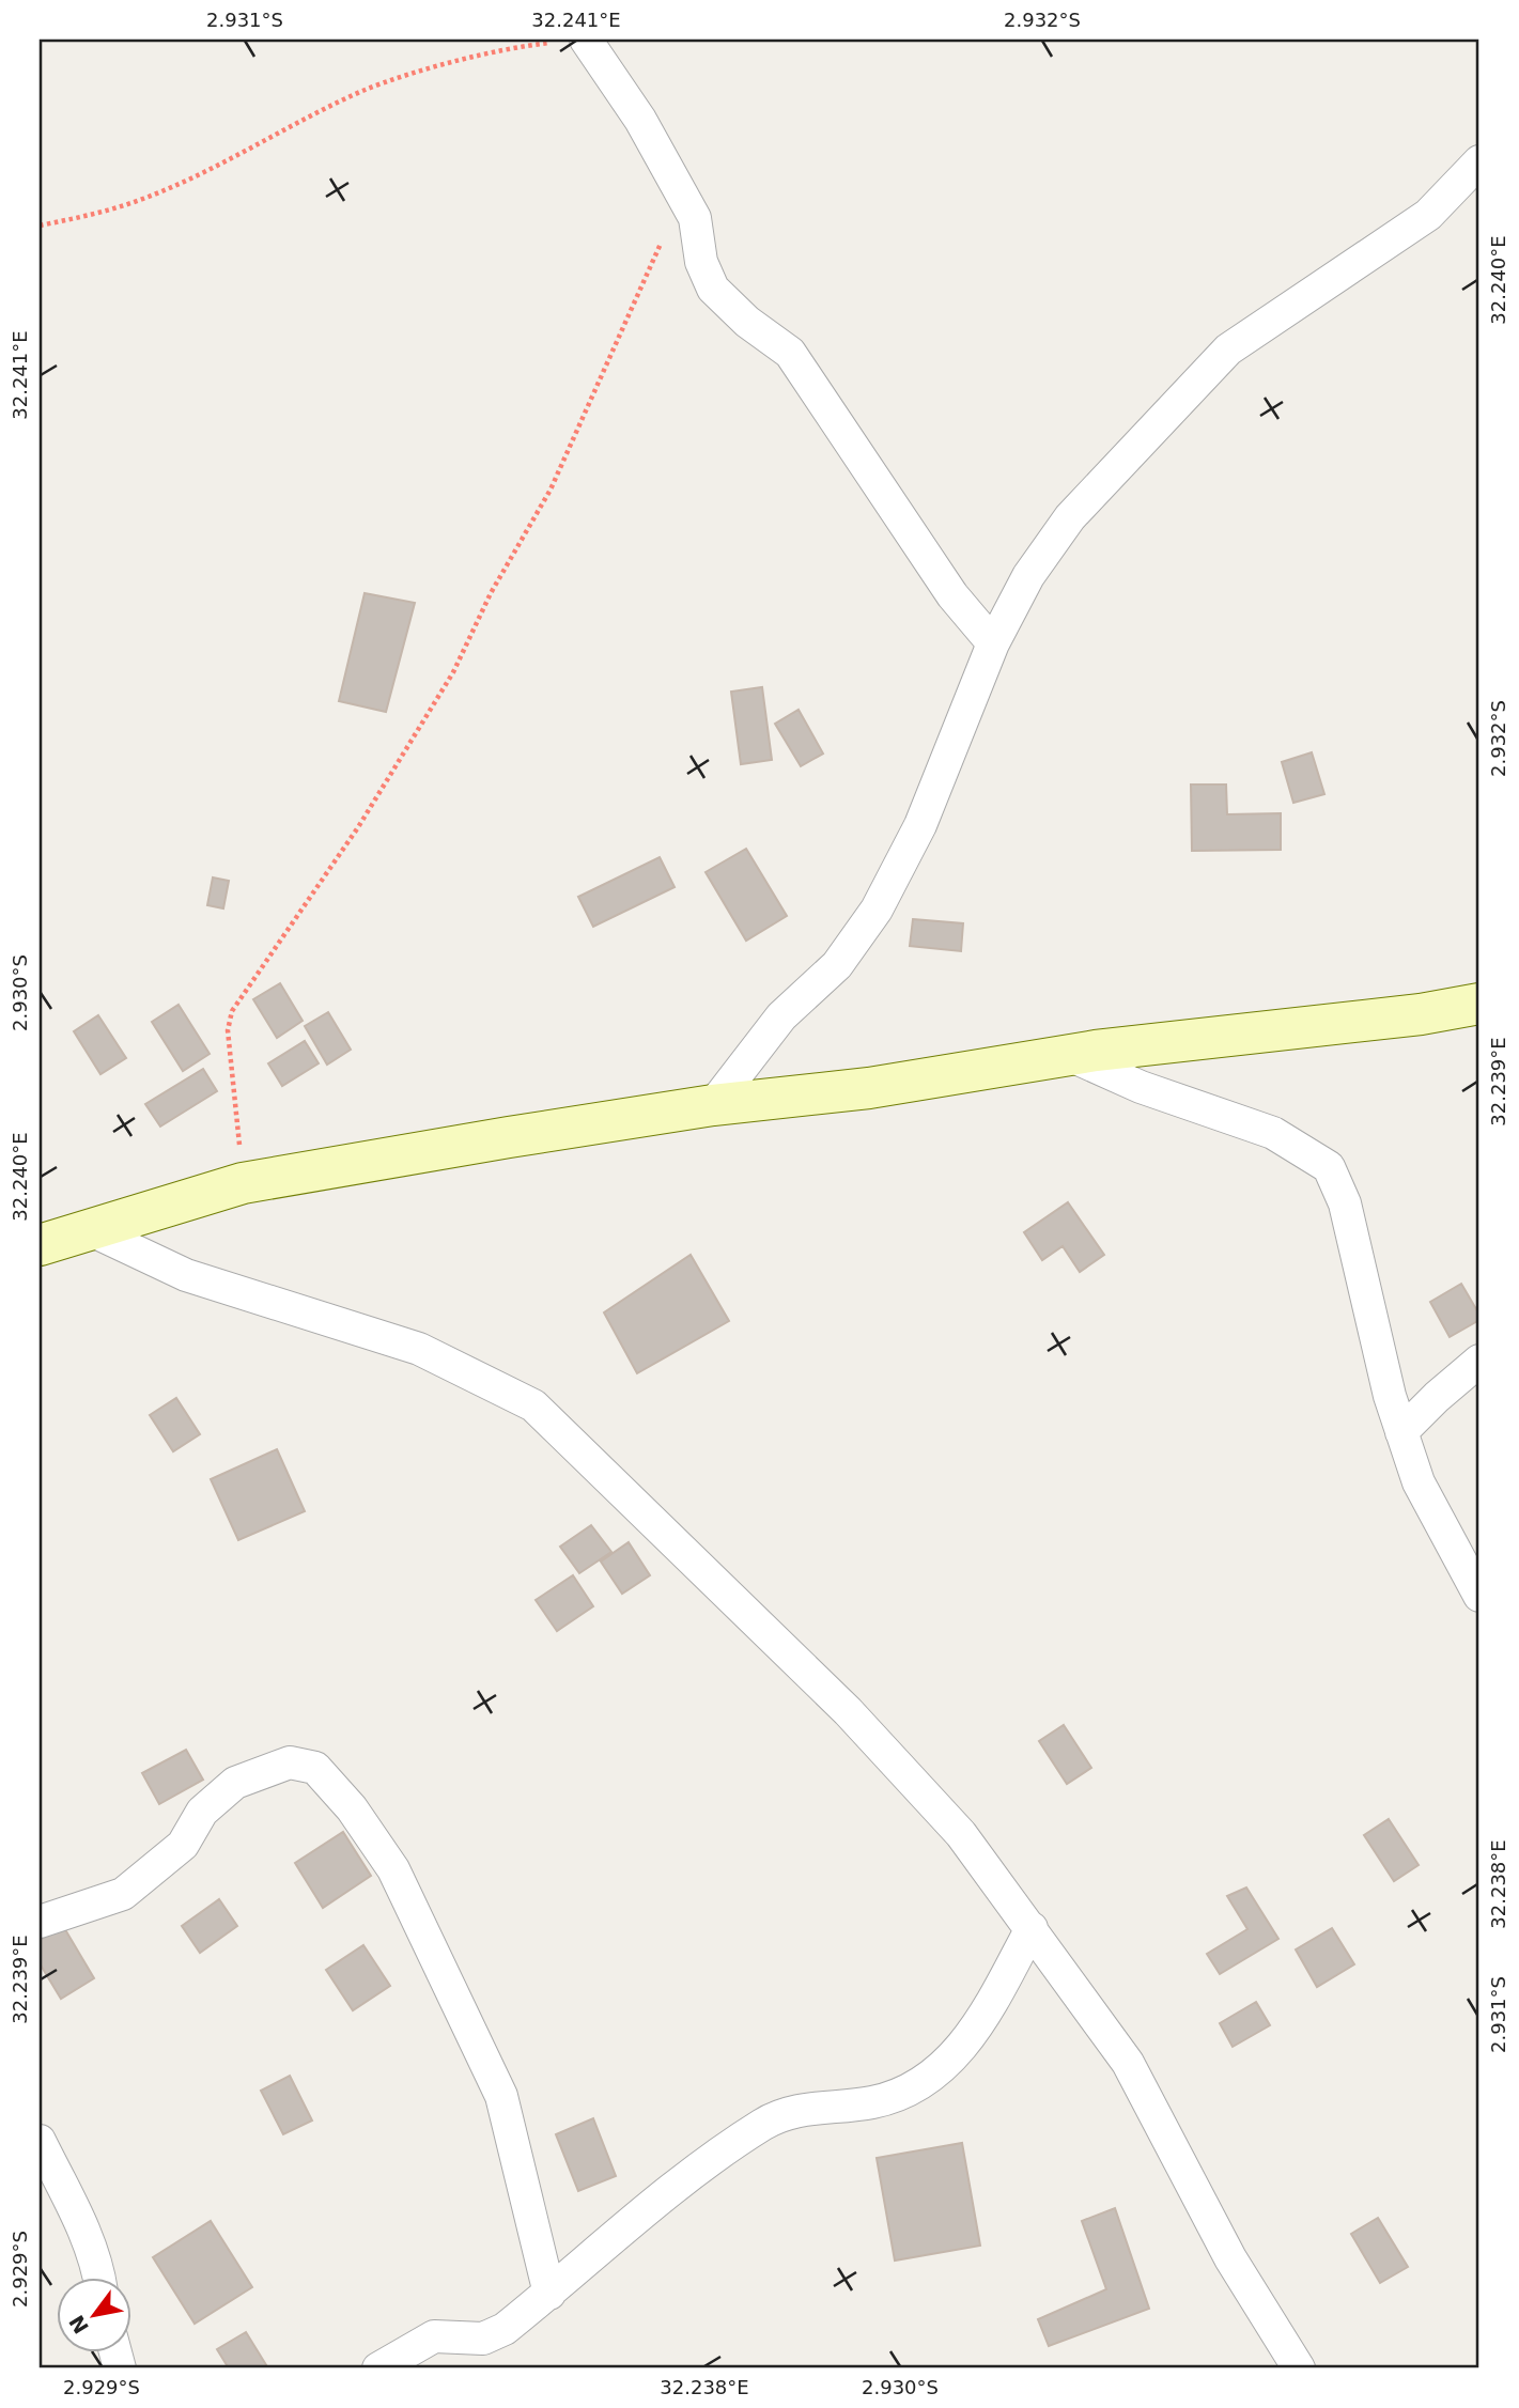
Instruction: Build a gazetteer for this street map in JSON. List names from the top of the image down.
{
  "north": "bottom left",
  "coordinates": [
    "2.931°S",
    "32.241°E",
    "2.932°S",
    "32.240°E",
    "2.930°S",
    "32.239°E",
    "32.238°E",
    "2.929°S"
  ]
}
